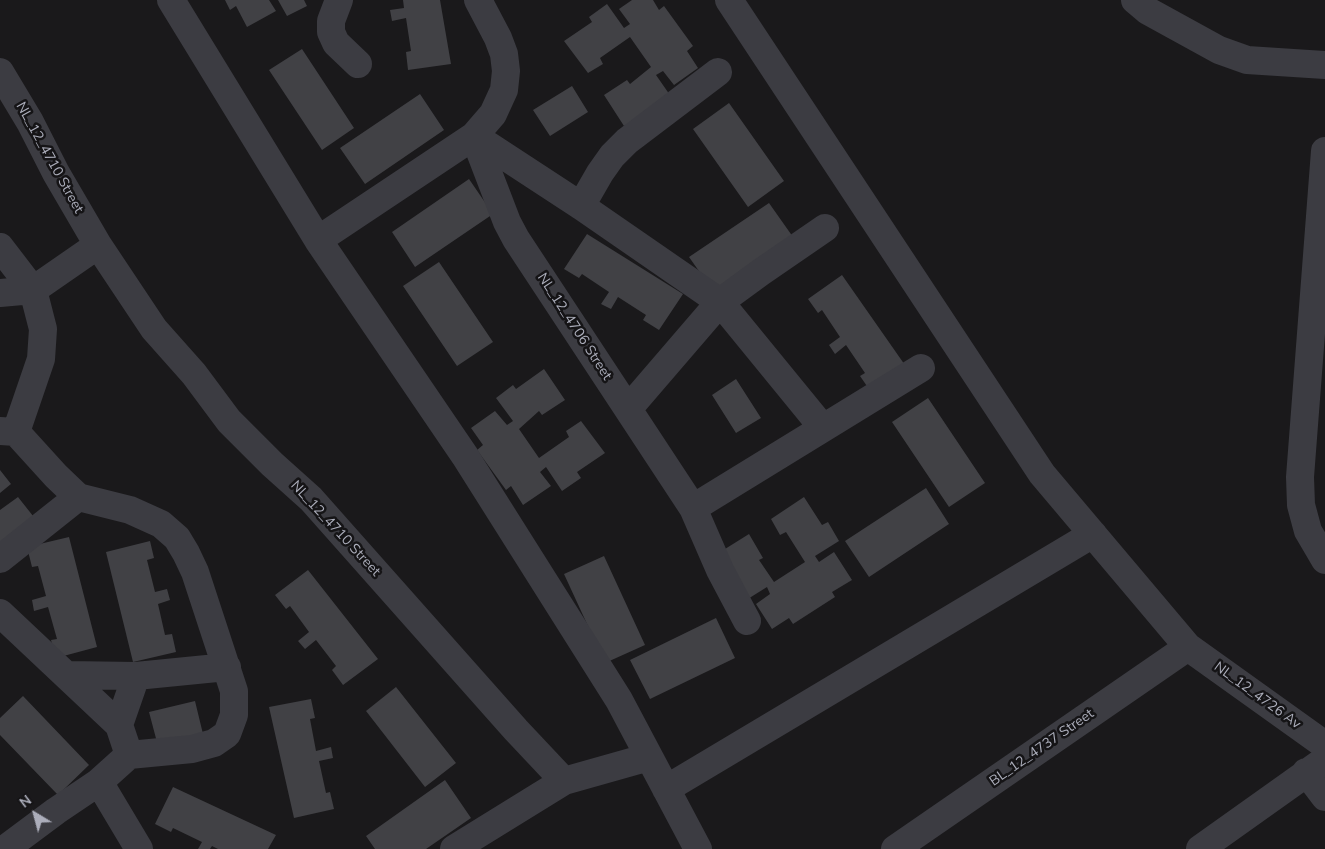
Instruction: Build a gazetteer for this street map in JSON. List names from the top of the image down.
{
  "streets": {
    "street": [
      "NL_12_4710 Street",
      "NL_12_4706 Street",
      "NL_12_4726 Av",
      "BL_12_4737 Street"
    ]
  },
  "crossings": [
    ["NL_12_4726 Av", "BL_12_4737 Street"]
  ],
  "north": "top left"
}
